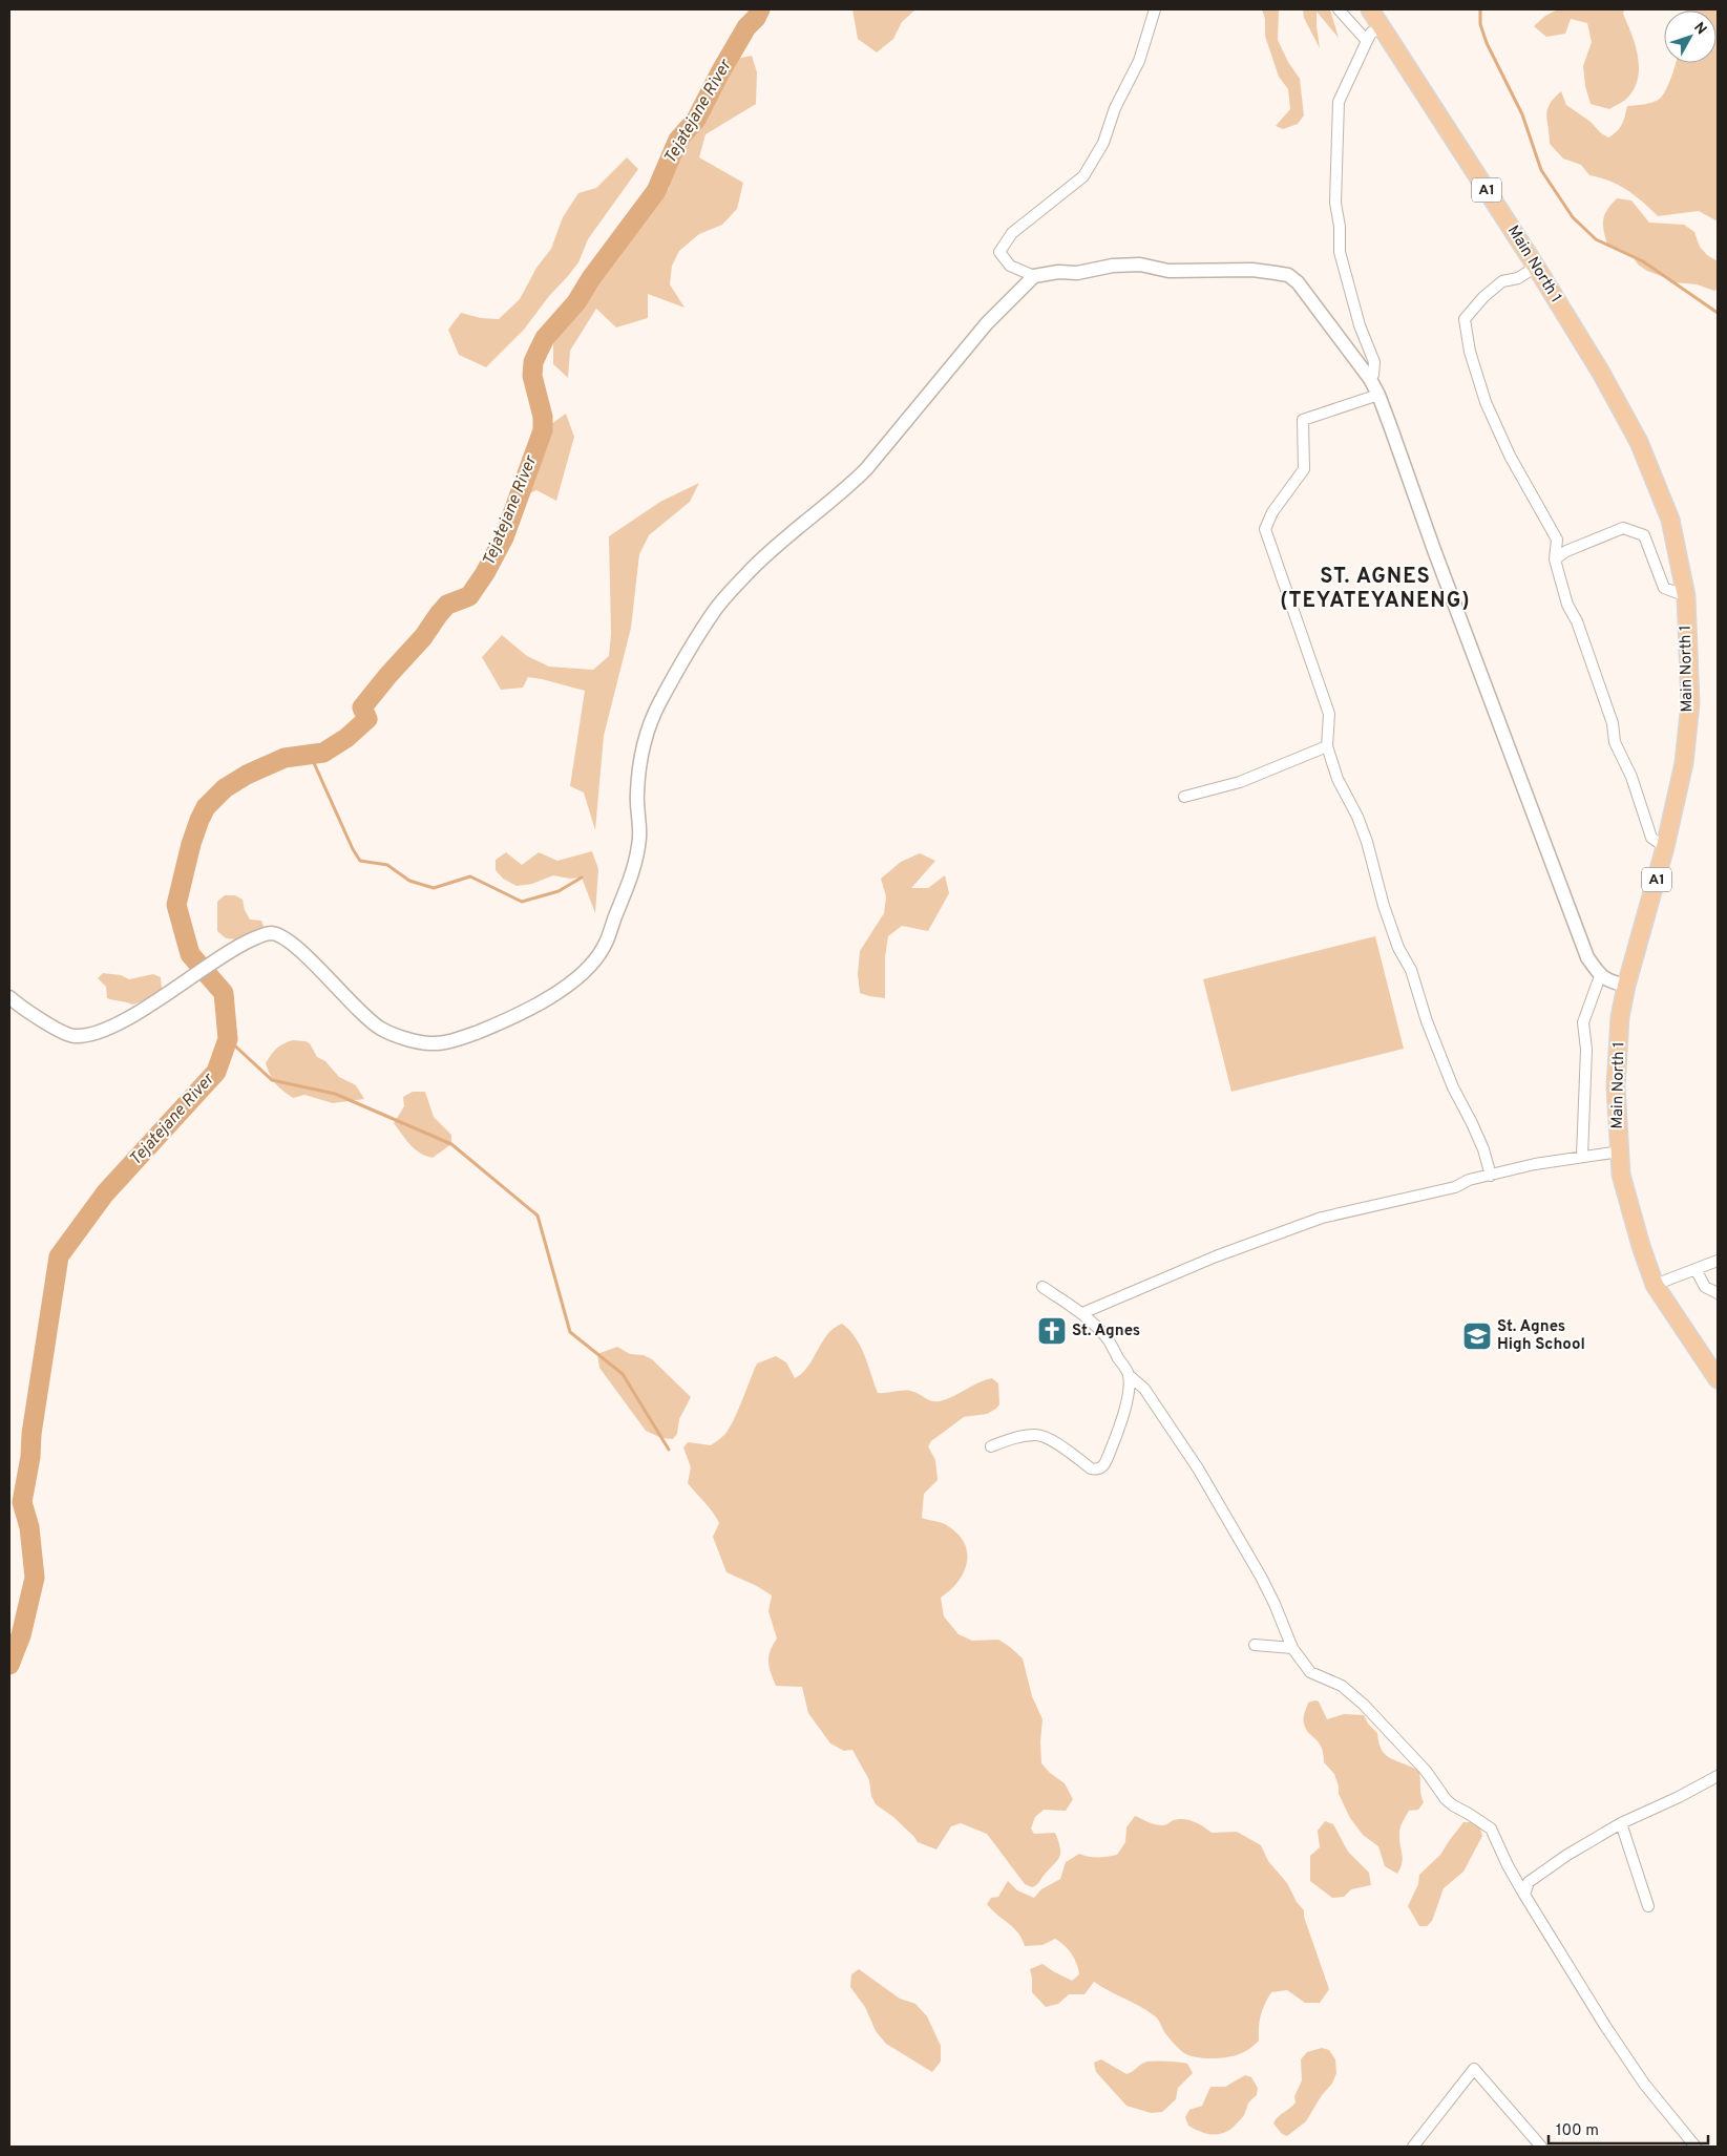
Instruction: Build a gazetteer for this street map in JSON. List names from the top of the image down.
{
  "streets": {
    "main road": ["A1", "Main North 1"]
  },
  "districts": ["ST. AGNES (TEYATEYANENG)"],
  "water": ["Tejatejane River"],
  "places": {
    "church": ["St. Agnes"],
    "school or university": ["St. Agnes High School"]
  },
  "scale_bar": "100 m",
  "north": "top right"
}
